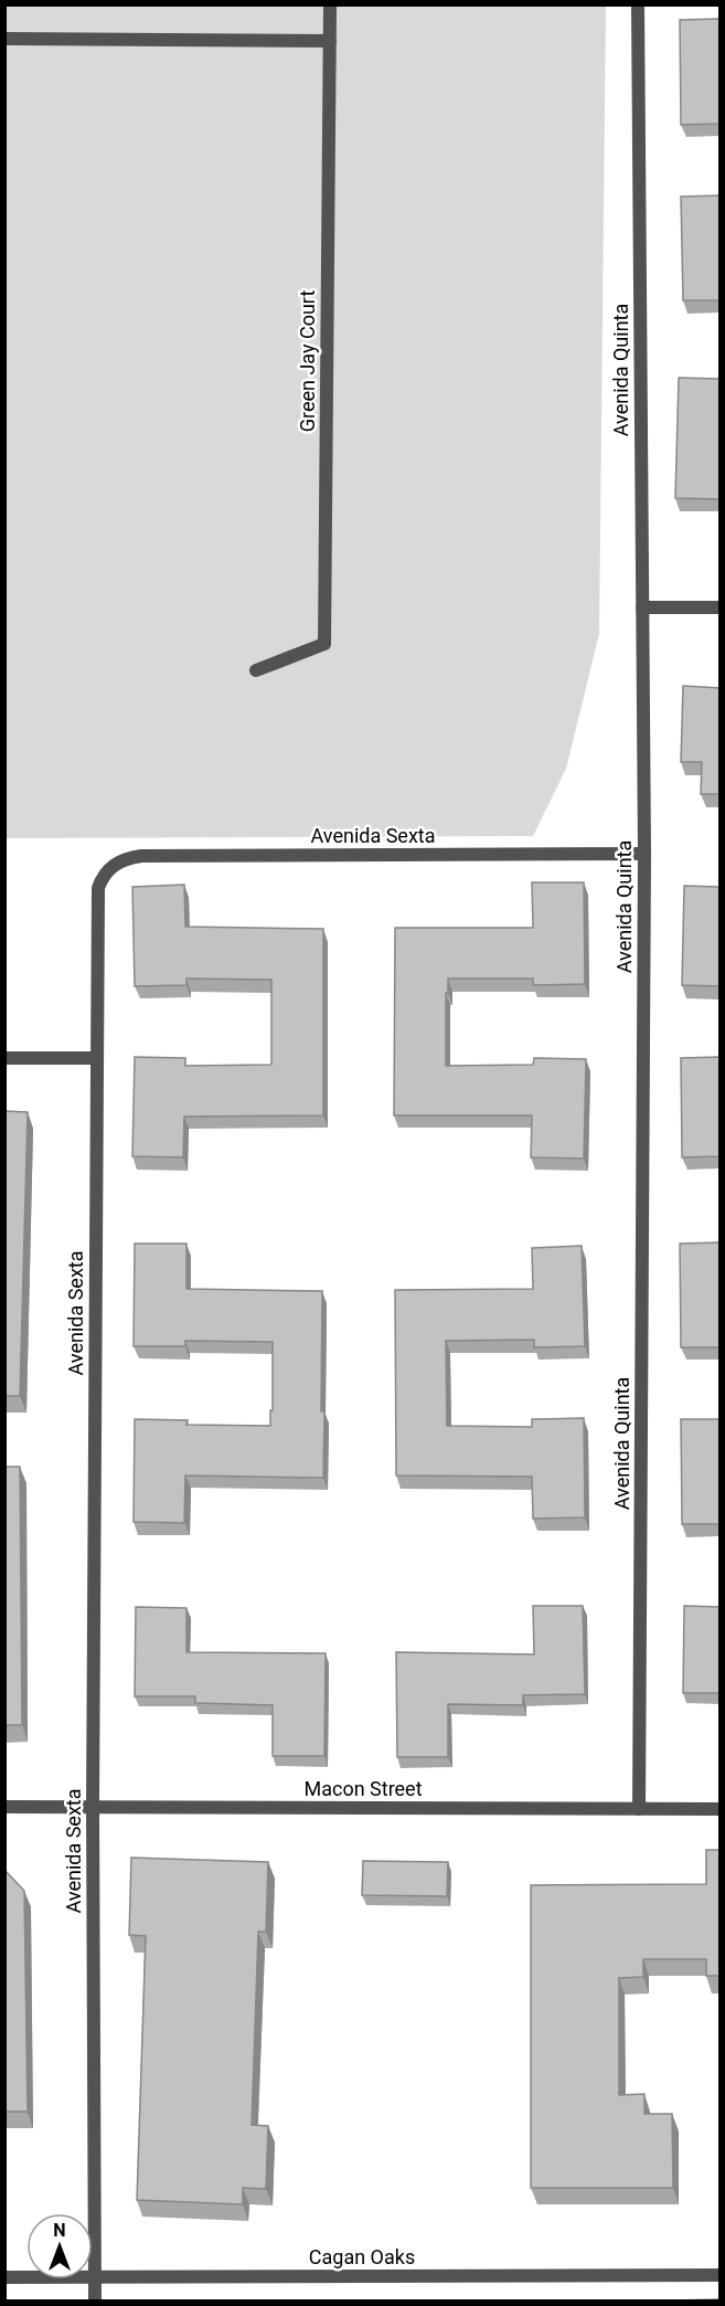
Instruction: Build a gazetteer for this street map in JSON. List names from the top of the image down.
{
  "streets": {
    "street": [
      "Green Jay Court",
      "Avenida Quinta",
      "Avenida Sexta",
      "Macon Street",
      "Cagan Oaks"
    ]
  },
  "crossings": [
    ["Avenida Quinta", "Avenida Sexta"],
    ["Avenida Quinta", "Macon Street"],
    ["Avenida Sexta", "Macon Street"],
    ["Avenida Sexta", "Cagan Oaks"]
  ],
  "north": "top"
}
